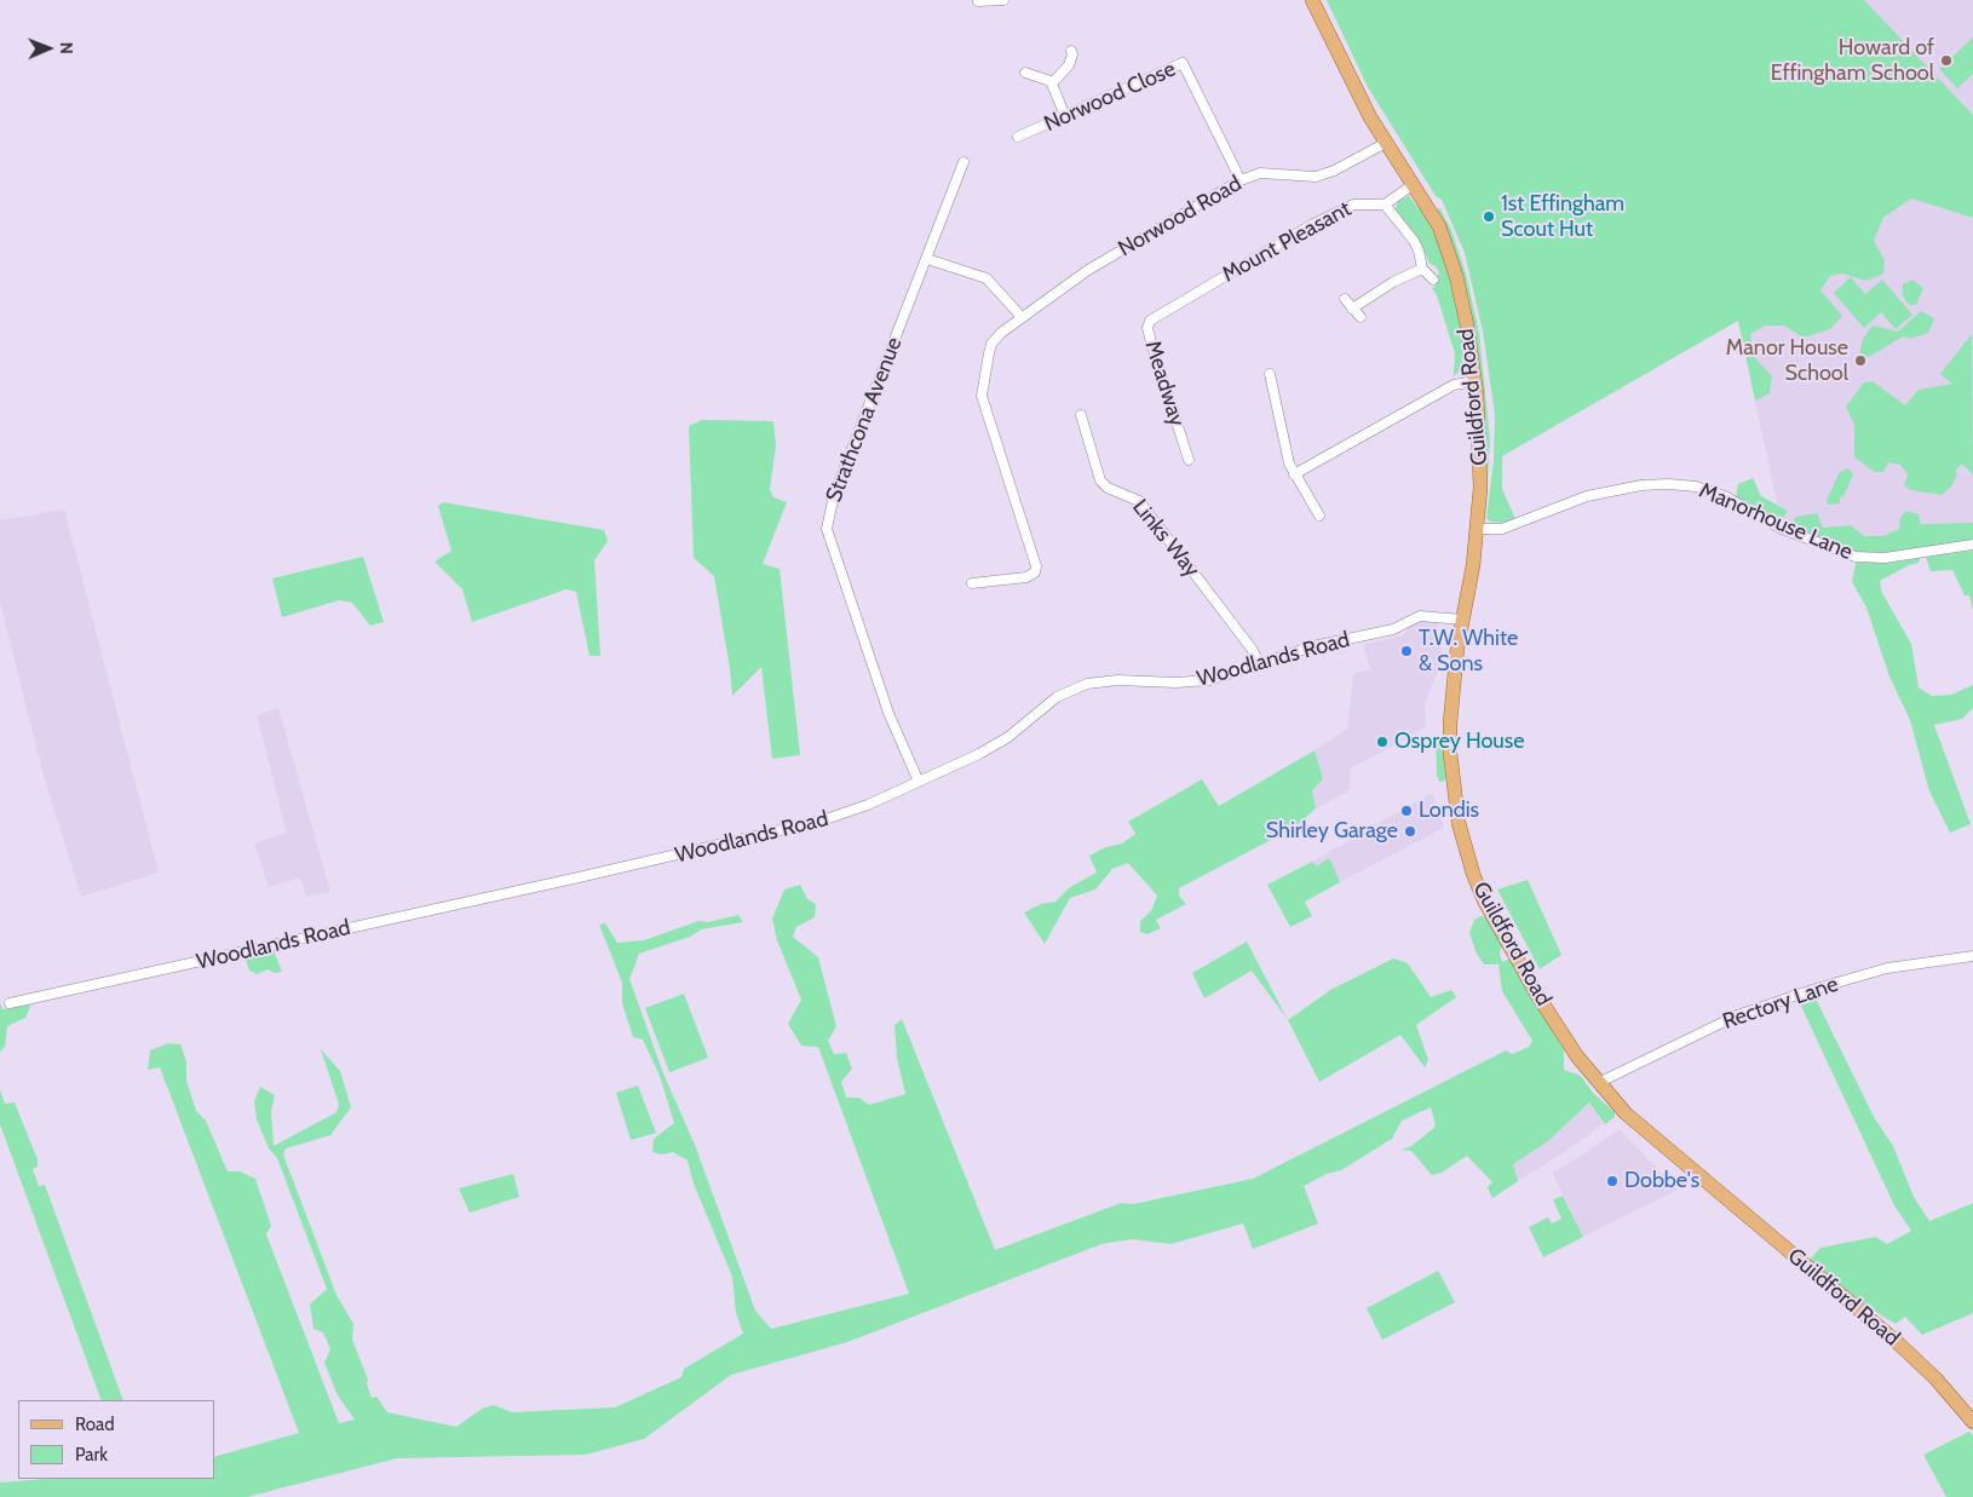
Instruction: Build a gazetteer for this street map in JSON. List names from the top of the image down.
{
  "streets": {
    "main road": ["Guildford Road"],
    "street": [
      "Norwood Close",
      "Norwood Road",
      "Mount Pleasant",
      "Meadway",
      "Strathcona Avenue",
      "Manorhouse Lane",
      "Links Way",
      "Woodlands Road",
      "Rectory Lane"
    ]
  },
  "crossings": [
    ["Norwood Close", "Norwood Road"],
    ["Norwood Road", "Guildford Road"],
    ["Mount Pleasant", "Meadway"],
    ["Guildford Road", "Manorhouse Lane"],
    ["Guildford Road", "Woodlands Road"],
    ["Guildford Road", "Rectory Lane"],
    ["Strathcona Avenue", "Woodlands Road"],
    ["Links Way", "Woodlands Road"]
  ],
  "places": [
    "Howard of Effingham School",
    "1st Effingham Scout Hut",
    "Manor House School",
    "T.W. White & Sons",
    "Osprey House",
    "Londis",
    "Shirley Garage",
    "Dobbe's"
  ],
  "legend": ["Road", "Park"],
  "north": "right"
}
